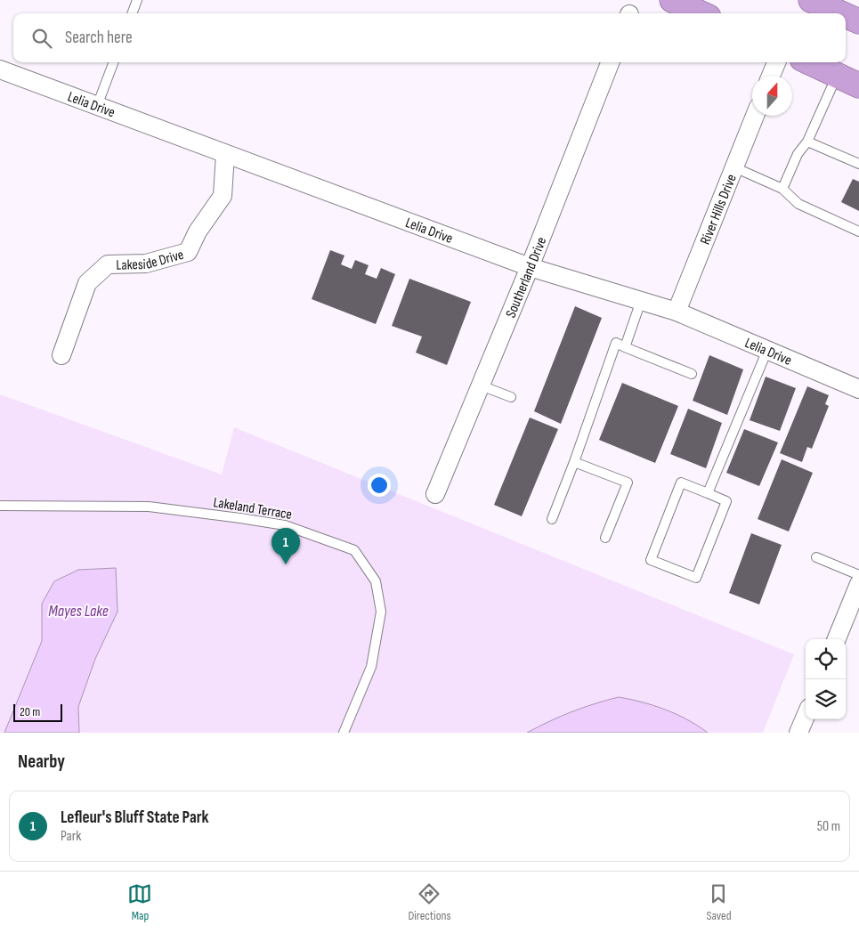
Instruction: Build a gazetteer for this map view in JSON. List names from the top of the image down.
{
  "streets": {
    "street": [
      "Lelia Drive",
      "River Hills Drive",
      "Lakeside Drive",
      "Southerland Drive"
    ],
    "lane": ["Lakeland Terrace"]
  },
  "crossings": [
    ["Lelia Drive", "River Hills Drive"],
    ["Lelia Drive", "Lakeside Drive"],
    ["Lelia Drive", "Southerland Drive"]
  ],
  "water": ["Mayes Lake"],
  "scale_bar": "20 m",
  "north": "top",
  "page": {
    "search": "Search here",
    "pins": "1",
    "scale": "20 m",
    "heading": "Nearby",
    "list": [
      {
        "mark": "1",
        "name": "Lefleur's Bluff State Park",
        "note": "Park",
        "value": "50 m"
      }
    ],
    "nav": ["Map", "Directions", "Saved"]
  }
}
